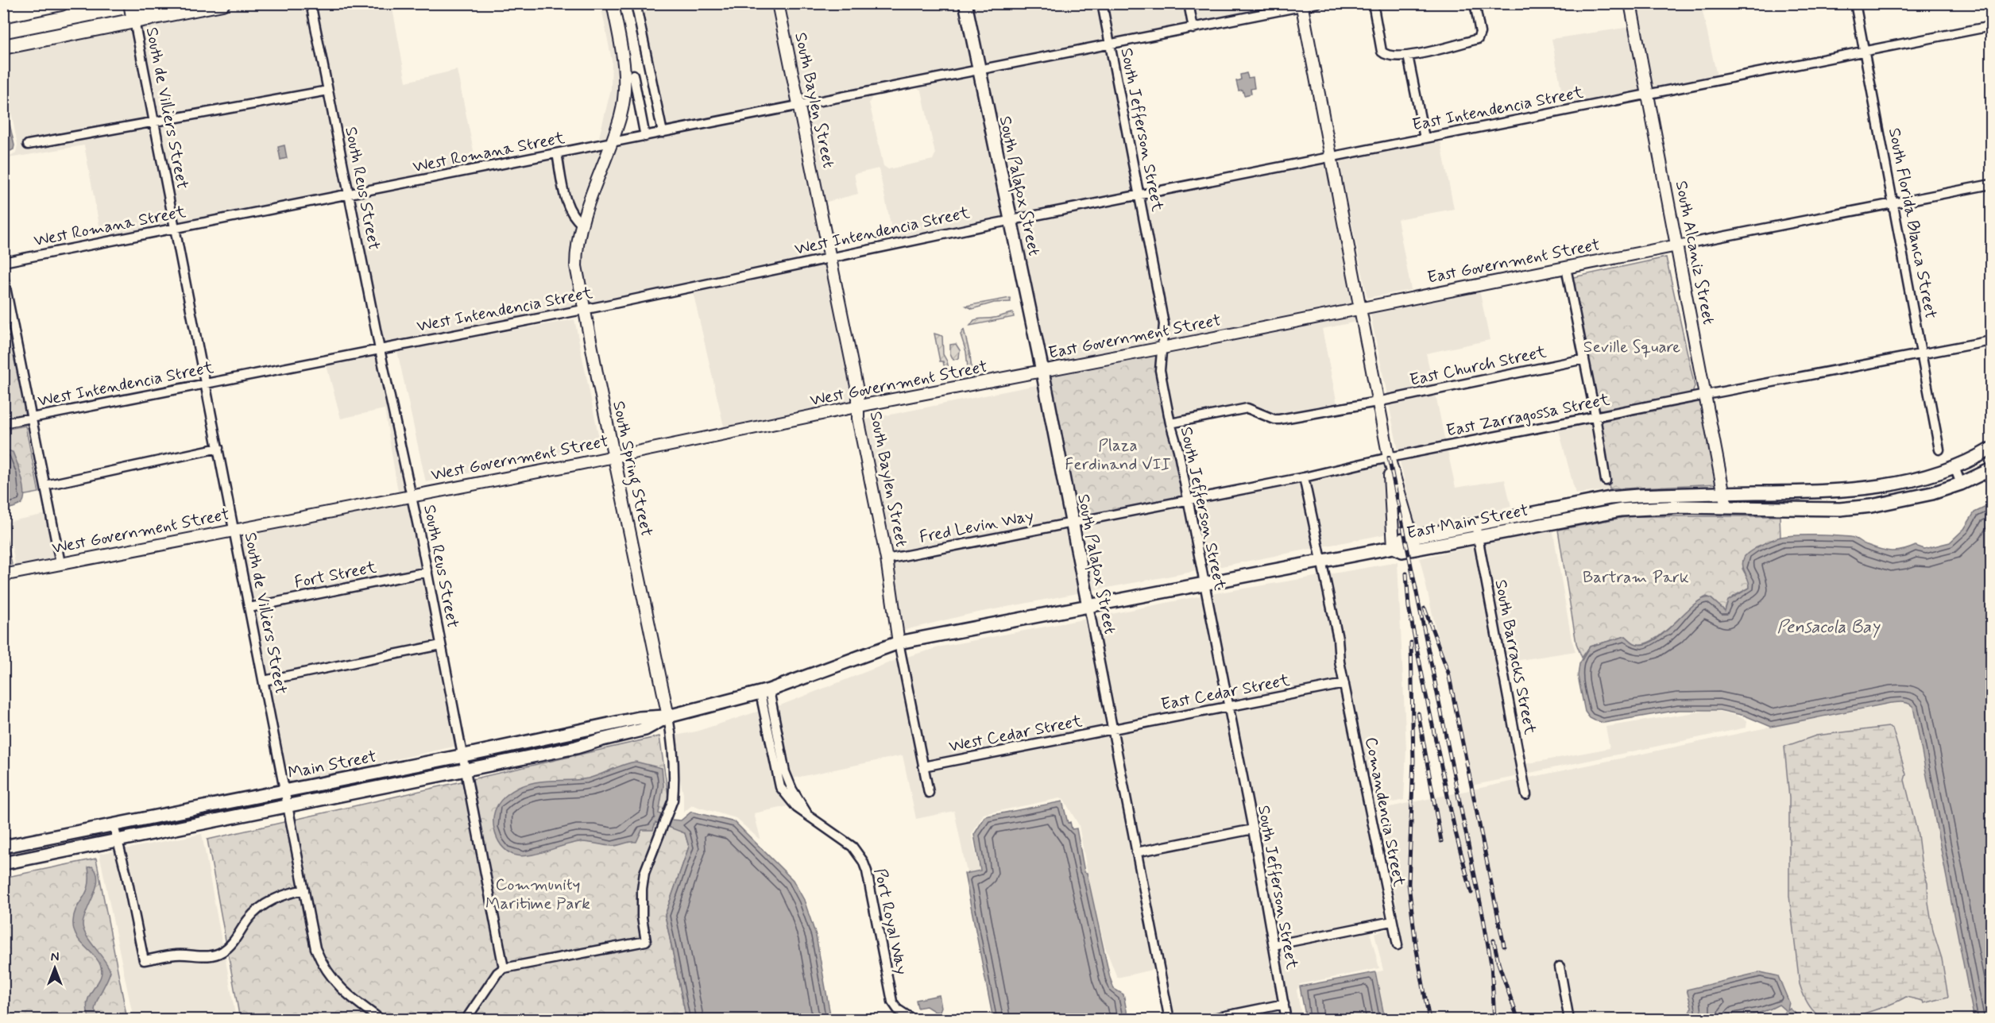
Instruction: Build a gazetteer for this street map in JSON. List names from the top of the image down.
{
  "streets": {
    "main road": ["South Palafox Street", "East Main Street", "Main Street"],
    "street": [
      "South Baylen Street",
      "South de Villiers Street",
      "East Intendencia Street",
      "South Jefferson Street",
      "West Romana Street",
      "South Reus Street",
      "South Florida Blanca Street",
      "West Intendencia Street",
      "South Alcaniz Street",
      "East Government Street",
      "East Church Street",
      "West Government Street",
      "East Zarragossa Street",
      "South Spring Street",
      "Fred Levin Way",
      "Fort Street",
      "South Barracks Street",
      "East Cedar Street",
      "West Cedar Street",
      "Comandencia Street",
      "Port Royal Way"
    ]
  },
  "crossings": [
    ["South Baylen Street", "West Romana Street"],
    ["South Baylen Street", "West Intendencia Street"],
    ["South Baylen Street", "West Government Street"],
    ["South Baylen Street", "East Main Street"],
    ["South Baylen Street", "Fred Levin Way"],
    ["South Baylen Street", "West Cedar Street"],
    ["South de Villiers Street", "West Romana Street"],
    ["South de Villiers Street", "West Intendencia Street"],
    ["South de Villiers Street", "West Government Street"],
    ["South de Villiers Street", "Fort Street"],
    ["South de Villiers Street", "Main Street"],
    ["East Intendencia Street", "South Jefferson Street"],
    ["East Intendencia Street", "South Palafox Street"],
    ["East Intendencia Street", "South Florida Blanca Street"],
    ["East Intendencia Street", "West Intendencia Street"],
    ["East Intendencia Street", "South Alcaniz Street"],
    ["South Jefferson Street", "West Romana Street"],
    ["South Jefferson Street", "East Government Street"],
    ["South Jefferson Street", "East Church Street"],
    ["South Jefferson Street", "East Zarragossa Street"],
    ["South Jefferson Street", "East Main Street"],
    ["South Jefferson Street", "East Cedar Street"],
    ["West Romana Street", "South Palafox Street"],
    ["West Romana Street", "South Reus Street"],
    ["West Romana Street", "South Spring Street"],
    ["South Palafox Street", "West Intendencia Street"],
    ["South Palafox Street", "East Government Street"],
    ["South Palafox Street", "West Government Street"],
    ["South Palafox Street", "East Zarragossa Street"],
    ["South Palafox Street", "East Main Street"],
    ["South Palafox Street", "Fred Levin Way"],
    ["South Palafox Street", "East Cedar Street"],
    ["South Palafox Street", "West Cedar Street"],
    ["South Reus Street", "West Intendencia Street"],
    ["South Reus Street", "West Government Street"],
    ["South Reus Street", "South Spring Street"],
    ["South Reus Street", "Fort Street"],
    ["South Reus Street", "Main Street"],
    ["South Florida Blanca Street", "East Government Street"],
    ["South Florida Blanca Street", "East Zarragossa Street"],
    ["West Intendencia Street", "South Spring Street"],
    ["South Alcaniz Street", "East Government Street"],
    ["South Alcaniz Street", "East Zarragossa Street"],
    ["South Alcaniz Street", "East Main Street"],
    ["East Government Street", "West Government Street"],
    ["West Government Street", "South Spring Street"],
    ["East Zarragossa Street", "Fred Levin Way"],
    ["East Zarragossa Street", "Comandencia Street"],
    ["South Spring Street", "East Main Street"],
    ["South Spring Street", "Main Street"],
    ["East Main Street", "South Barracks Street"],
    ["East Main Street", "Main Street"],
    ["East Main Street", "Comandencia Street"],
    ["East Main Street", "Port Royal Way"],
    ["East Cedar Street", "West Cedar Street"],
    ["East Cedar Street", "Comandencia Street"]
  ],
  "water": ["Pensacola Bay"],
  "parks": [
    "Seville Square",
    "Plaza Ferdinand VII",
    "Bartram Park",
    "Community Maritime Park"
  ],
  "north": "top"
}
